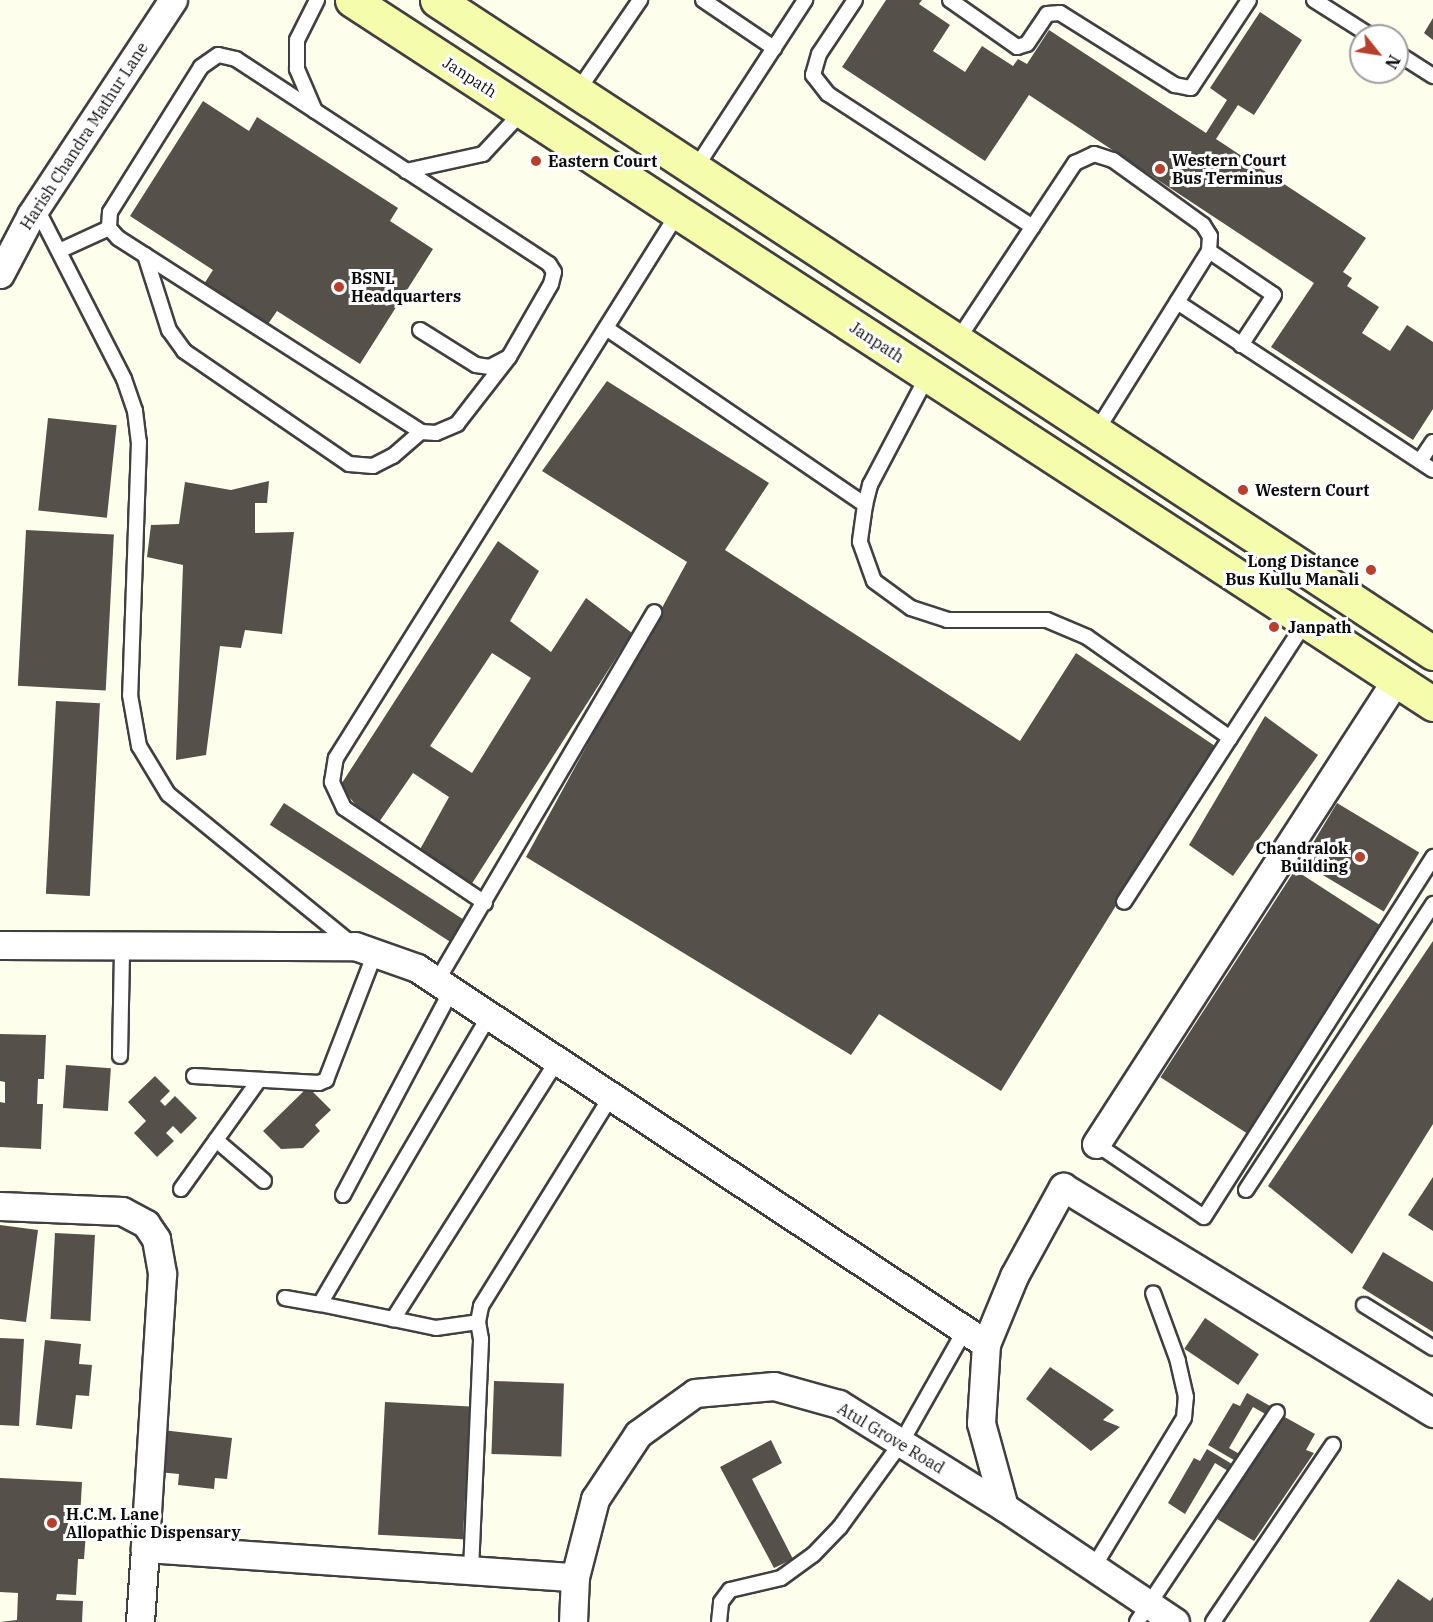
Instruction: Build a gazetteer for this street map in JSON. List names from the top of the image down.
{
  "streets": {
    "main road": ["Janpath"],
    "street": ["Harish Chandra Mathur Lane", "Atul Grove Road"]
  },
  "places": [
    "Eastern Court",
    "Western Court Bus Terminus",
    "BSNL Headquarters",
    "Western Court",
    "Long Distance Bus Kullu Manali",
    "Janpath",
    "Chandralok Building",
    "H.C.M. Lane Allopathic Dispensary"
  ],
  "north": "bottom right"
}
